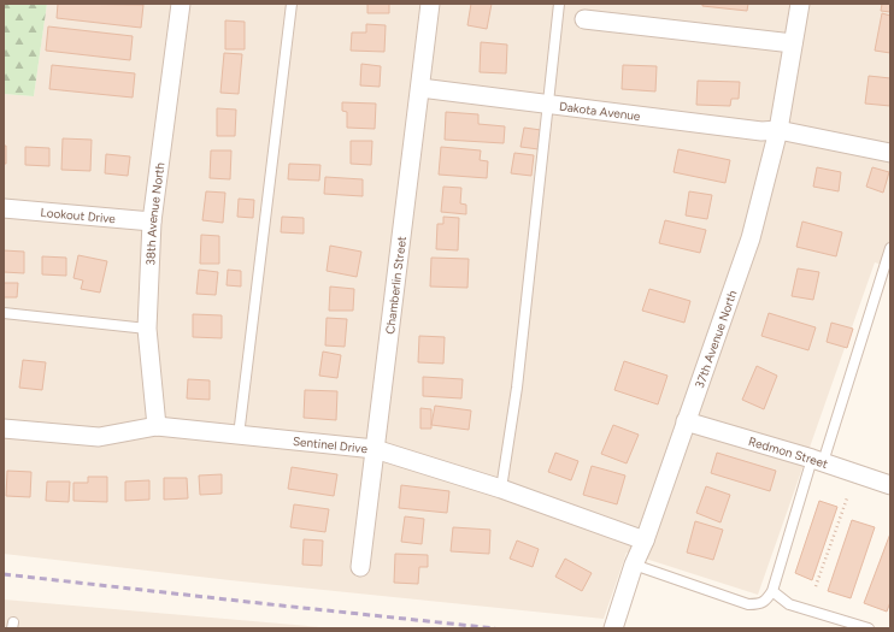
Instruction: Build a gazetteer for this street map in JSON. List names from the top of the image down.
{
  "streets": {
    "street": [
      "Dakota Avenue",
      "38th Avenue North",
      "Lookout Drive",
      "Chamberlin Street",
      "37th Avenue North",
      "Sentinel Drive",
      "Redmon Street"
    ]
  },
  "crossings": [
    ["Dakota Avenue", "Chamberlin Street"],
    ["Dakota Avenue", "37th Avenue North"],
    ["38th Avenue North", "Lookout Drive"],
    ["38th Avenue North", "Sentinel Drive"],
    ["Chamberlin Street", "Sentinel Drive"],
    ["37th Avenue North", "Sentinel Drive"],
    ["37th Avenue North", "Redmon Street"]
  ]
}
